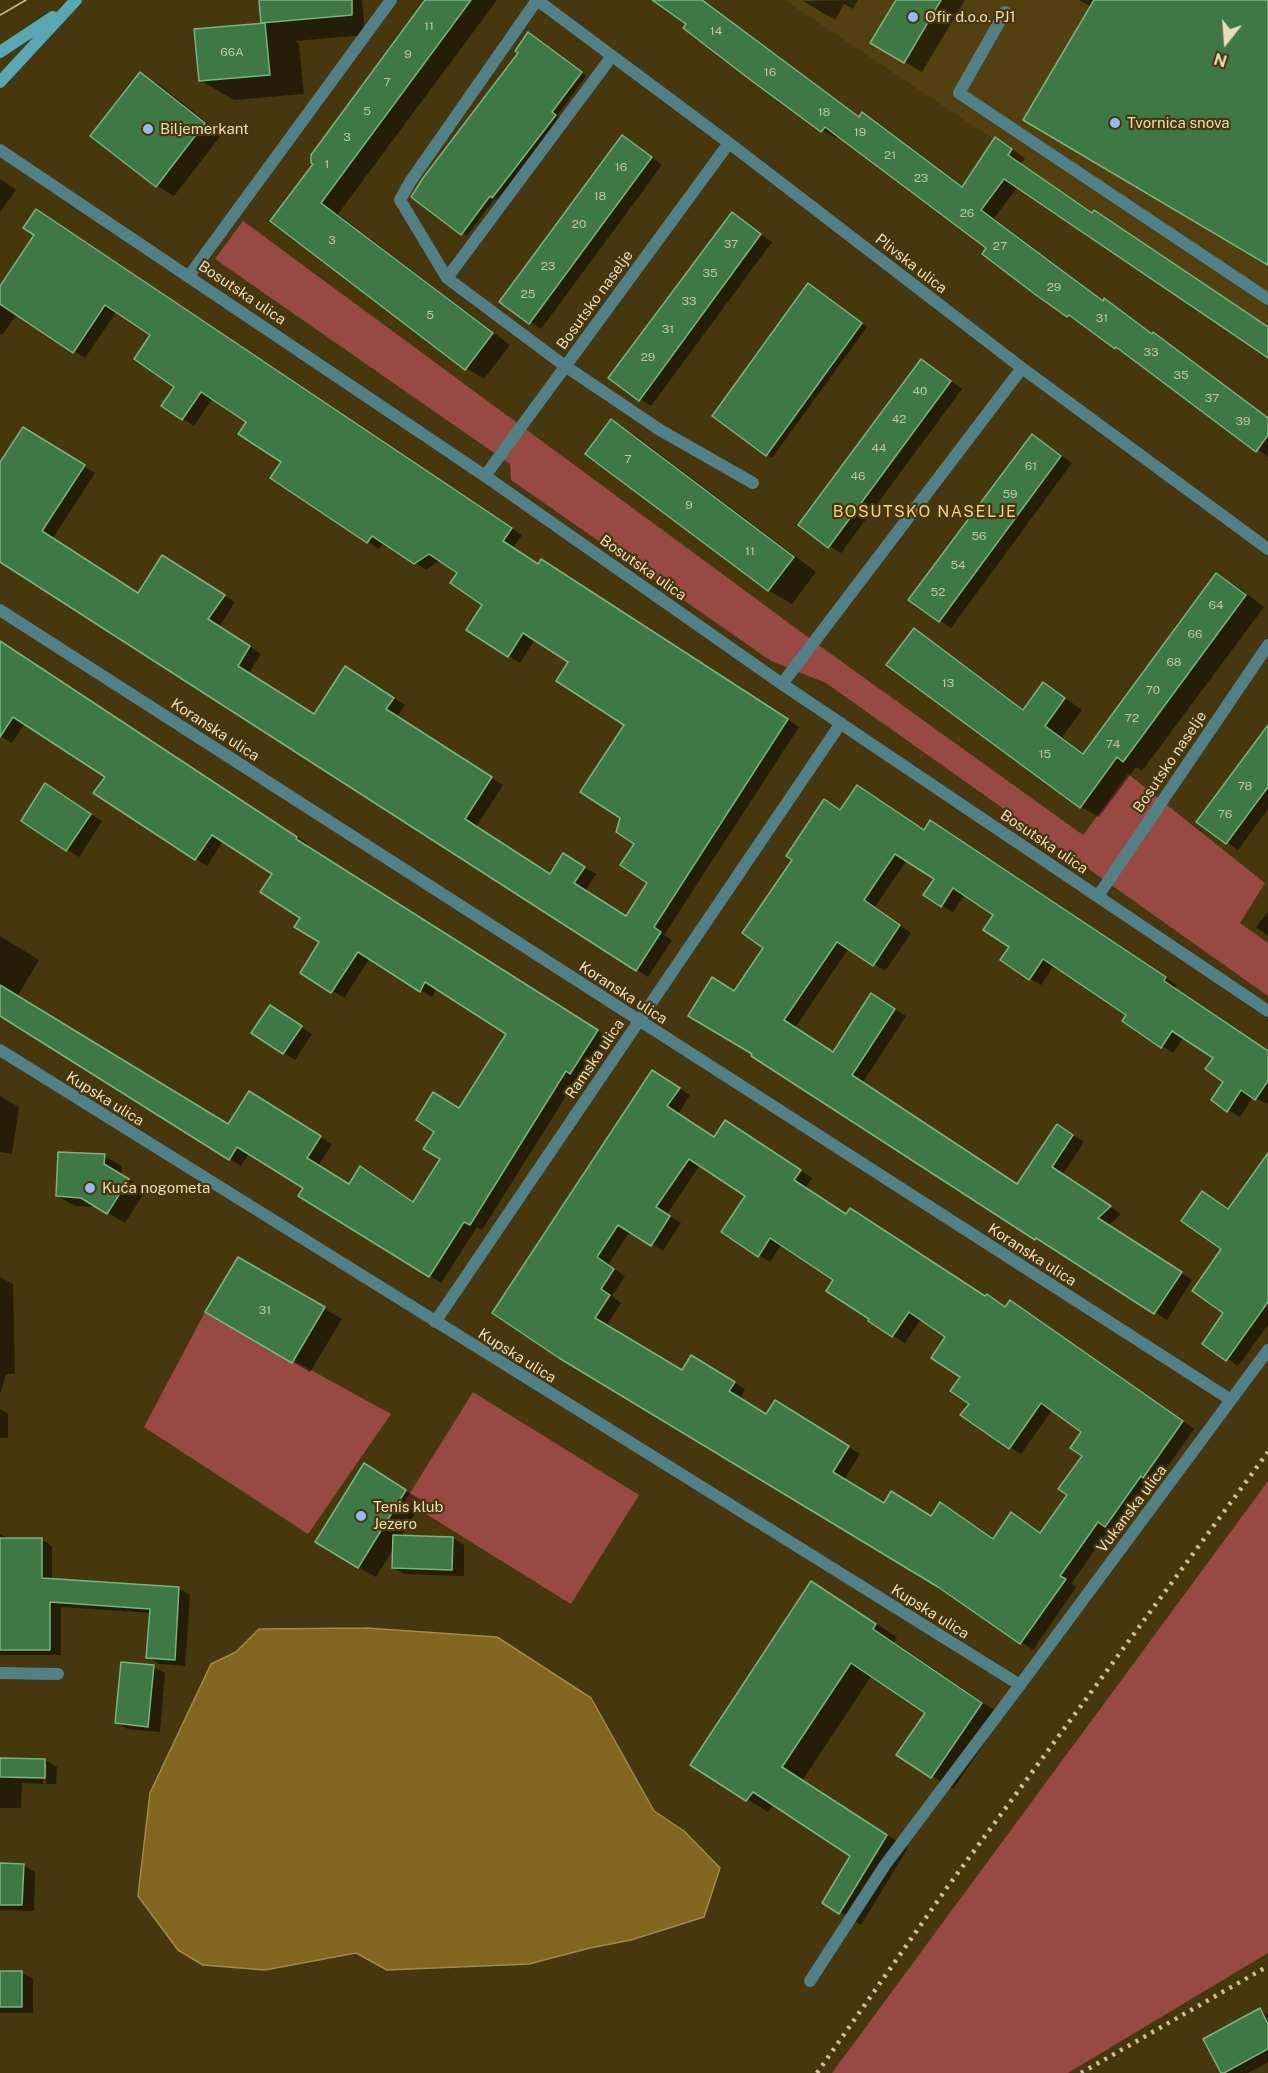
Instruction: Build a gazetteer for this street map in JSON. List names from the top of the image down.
{
  "streets": {
    "street": [
      "Plivska ulica",
      "Bosutska ulica",
      "Bosutsko naselje",
      "Koranska ulica",
      "Ramska ulica",
      "Kupska ulica",
      "Vukanska ulica"
    ]
  },
  "crossings": [
    ["Plivska ulica", "Bosutsko naselje"],
    ["Bosutska ulica", "Bosutsko naselje"],
    ["Bosutska ulica", "Ramska ulica"],
    ["Koranska ulica", "Ramska ulica"],
    ["Koranska ulica", "Vukanska ulica"],
    ["Ramska ulica", "Kupska ulica"],
    ["Kupska ulica", "Vukanska ulica"]
  ],
  "districts": ["BOSUTSKO NASELJE"],
  "places": [
    "Ofir d.o.o. PJ1",
    "Tvornica snova",
    "Biljemerkant",
    "Kuća nogometa",
    "Tenis klub Jezero"
  ],
  "house_numbers": [
    "11",
    "14",
    "66A",
    "9",
    "16",
    "7",
    "5",
    "18",
    "19",
    "3",
    "21",
    "1",
    "16",
    "23",
    "18",
    "26",
    "20",
    "3",
    "37",
    "27",
    "23",
    "35",
    "29",
    "25",
    "33",
    "5",
    "31",
    "31",
    "33",
    "29",
    "35",
    "40",
    "37",
    "42",
    "39",
    "44",
    "7",
    "61",
    "46",
    "59",
    "9",
    "56",
    "11",
    "54",
    "52",
    "64",
    "66",
    "68",
    "13",
    "70",
    "72",
    "74",
    "15",
    "78",
    "76",
    "31"
  ],
  "north": "bottom"
}
